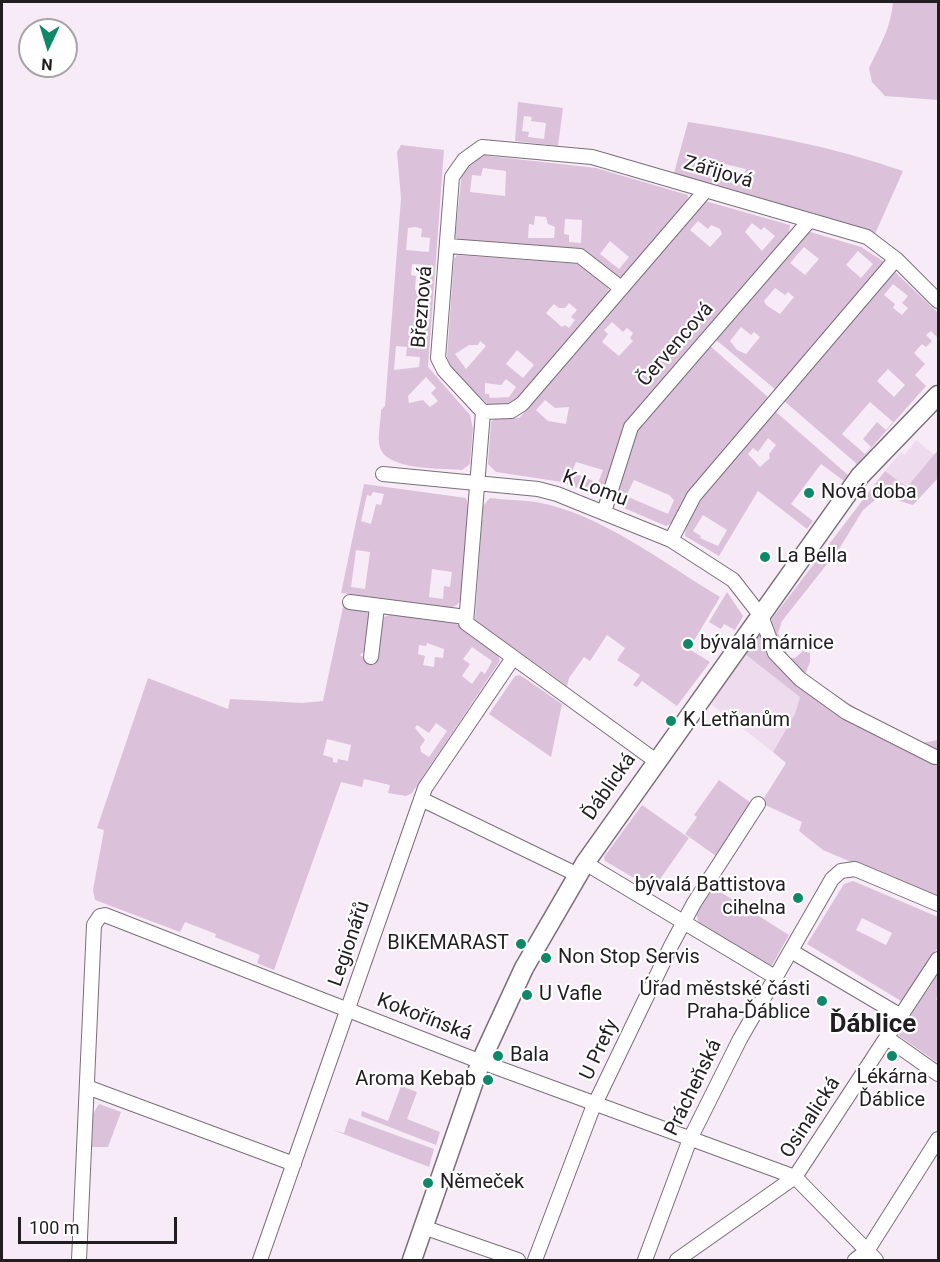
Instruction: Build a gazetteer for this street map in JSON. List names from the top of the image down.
{
  "streets": {
    "main road": ["Ďáblická"],
    "street": [
      "Zářijová",
      "Březnová",
      "Červencová",
      "K Lomu",
      "Legionářů",
      "Kokořínská",
      "U Prefy",
      "Prácheňská",
      "Osinalická"
    ]
  },
  "crossings": [
    ["Zářijová", "Březnová"],
    ["Zářijová", "Červencová"],
    ["Červencová", "K Lomu"],
    ["K Lomu", "Ďáblická"],
    ["Ďáblická", "Kokořínská"],
    ["Legionářů", "Kokořínská"],
    ["Kokořínská", "U Prefy"],
    ["Kokořínská", "Prácheňská"],
    ["Kokořínská", "Osinalická"]
  ],
  "districts": ["Ďáblice"],
  "places": [
    "Nová doba",
    "La Bella",
    "bývalá márnice",
    "K Letňanům",
    "bývalá Battistova cihelna",
    "BIKEMARAST",
    "Non Stop Servis",
    "U Vafle",
    "Úřad městské části Praha-Ďáblice",
    "Bala",
    "Lékárna Ďáblice",
    "Aroma Kebab",
    "Němeček"
  ],
  "scale_bar": "100 m",
  "north": "bottom"
}
